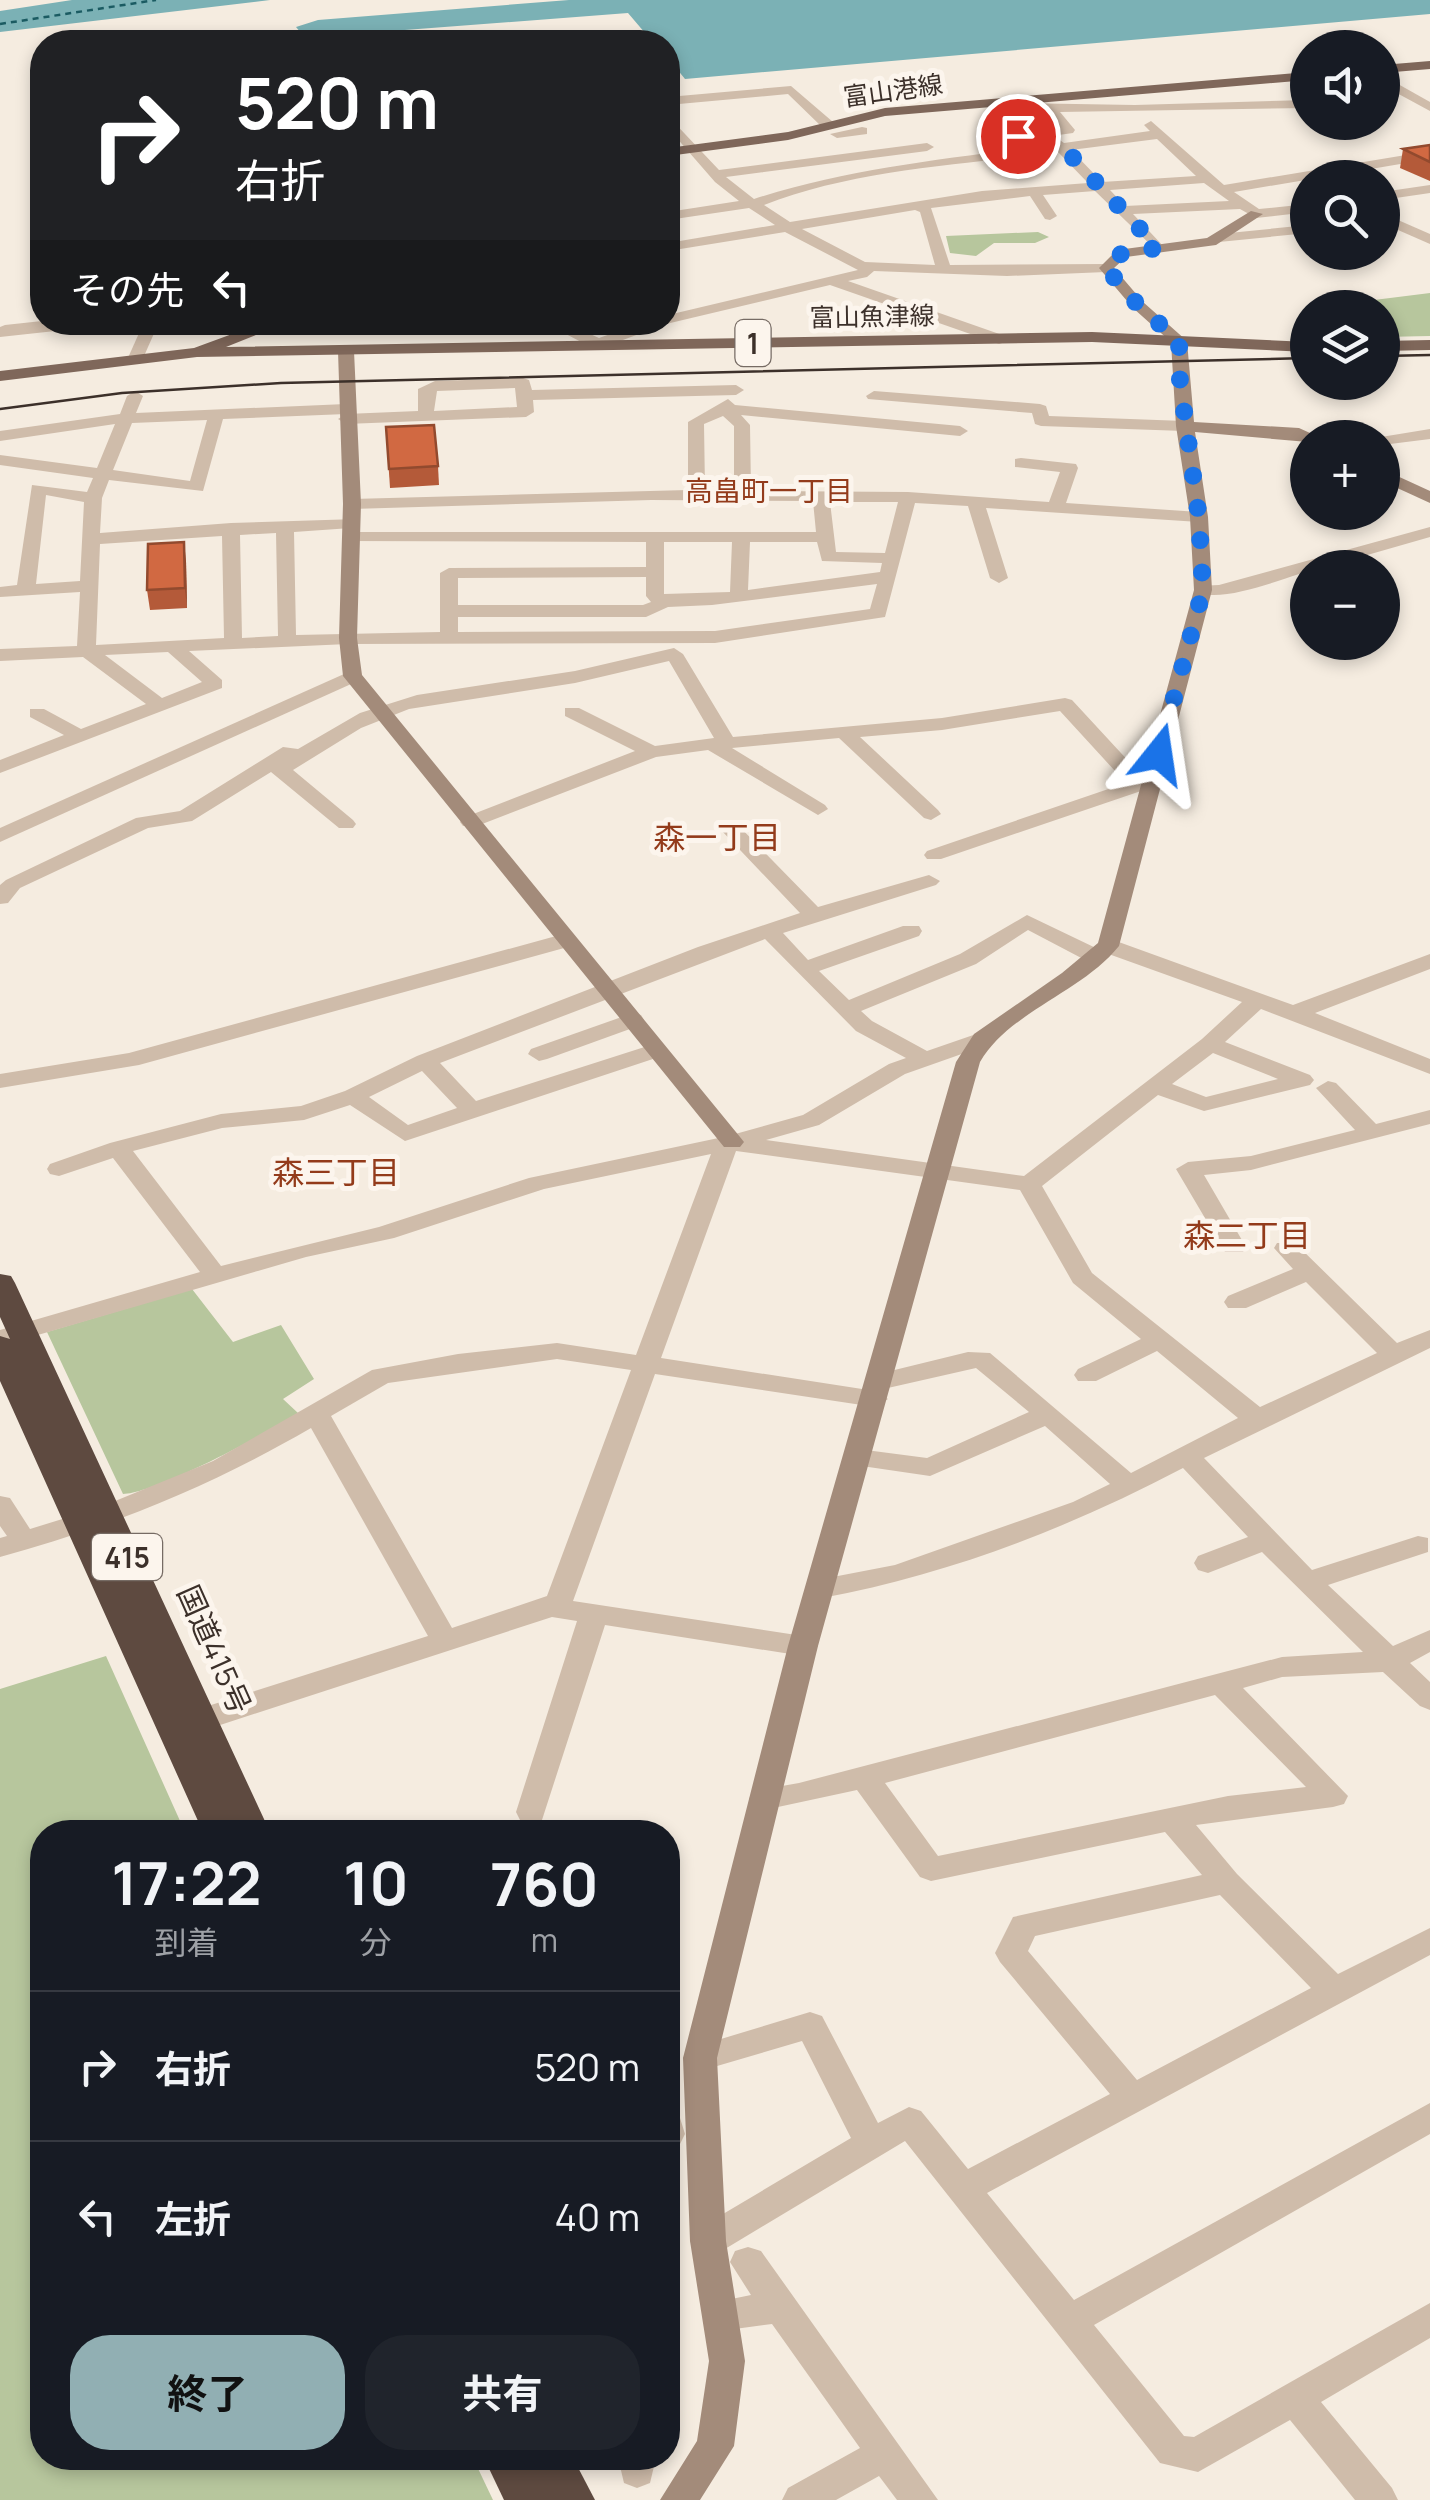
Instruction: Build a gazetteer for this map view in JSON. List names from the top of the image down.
{
  "streets": {
    "highway": ["415", "国道415号"],
    "main road": ["富山港線", "富山魚津線", "1"]
  },
  "crossings": [
    ["富山魚津線", "1"]
  ],
  "districts": [
    "高畠町一丁目",
    "森一丁目",
    "森三丁目",
    "森二丁目"
  ],
  "page": {
    "map_buttons": ["+", "−"],
    "turn": ["520 m", "右折"],
    "then": "その先",
    "eta": [
      "17:22",
      "到着",
      "10",
      "分",
      "760",
      "m"
    ],
    "list": [
      {
        "name": "右折",
        "value": "520 m"
      },
      {
        "name": "左折",
        "value": "40 m"
      }
    ],
    "buttons": ["終了", "共有"]
  }
}
